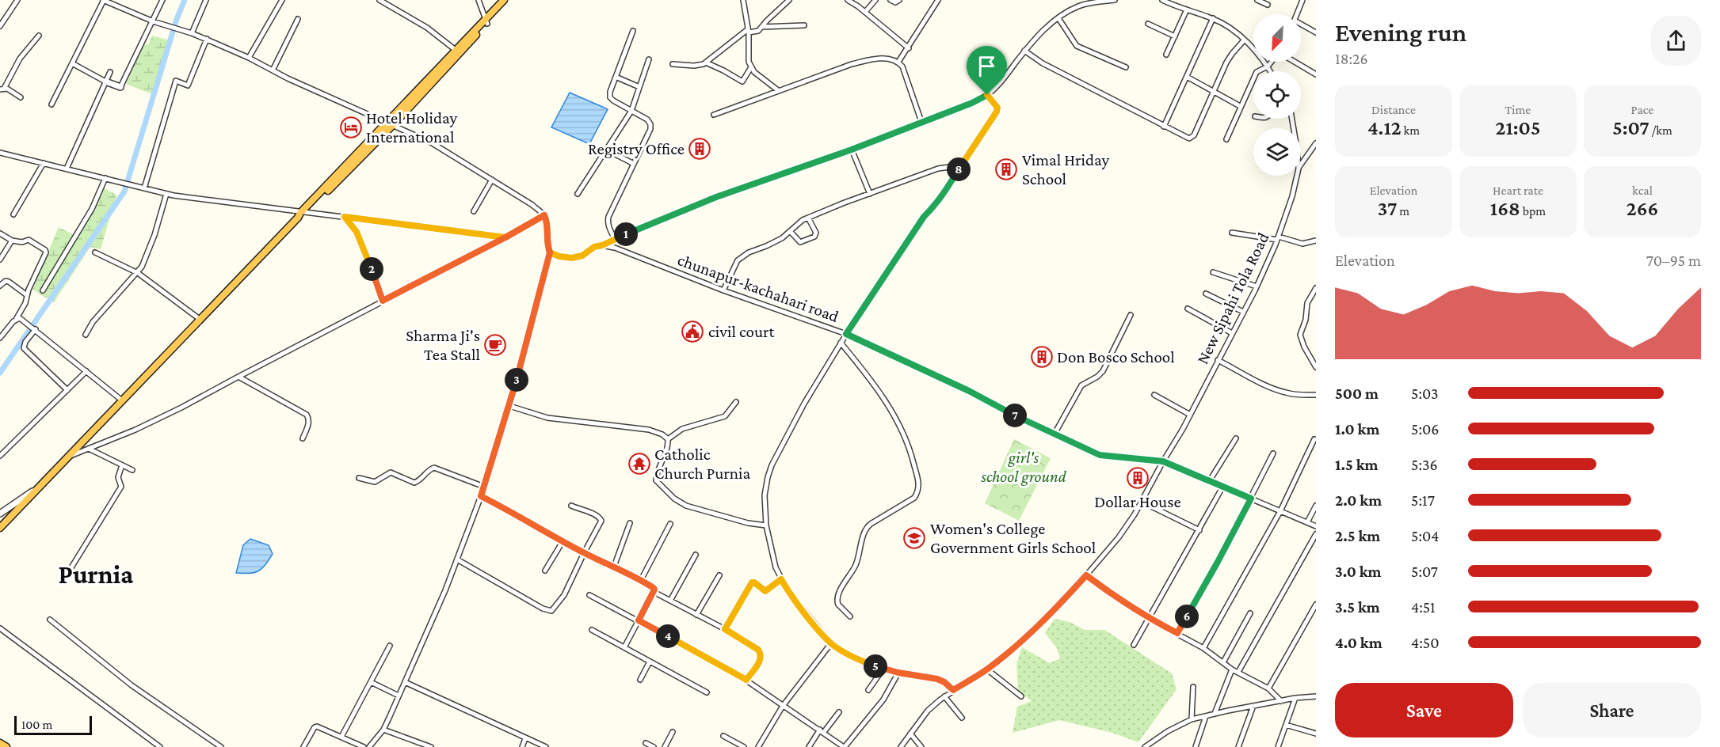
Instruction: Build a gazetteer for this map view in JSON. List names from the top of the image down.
{
  "streets": {
    "street": ["chunapur-kachahari road", "New Sipahi Tola Road"]
  },
  "crossings": [
    ["chunapur-kachahari road", "New Sipahi Tola Road"]
  ],
  "districts": ["Purnia"],
  "parks": ["girl's school ground"],
  "places": {
    "hotel": ["Hotel Holiday International"],
    "building": [
      "Registry Office",
      "Vimal Hriday School",
      "Don Bosco School",
      "Dollar House"
    ],
    "public building": ["civil court"],
    "cafe": ["Sharma Ji's Tea Stall"],
    "temple": ["Catholic Church Purnia"],
    "school or university": ["Women's College Government Girls School"]
  },
  "scale_bar": "100 m",
  "north": "bottom left",
  "page": {
    "heading": ["Evening run", "18:26"],
    "stats": [
      ["Distance", "4.12 km"],
      ["Time", "21:05"],
      ["Pace", "5:07 /km"],
      ["Elevation", "37 m"],
      ["Heart rate", "168 bpm"],
      ["kcal", "266"]
    ],
    "pins": [
      "8",
      "1",
      "2",
      "3",
      "7",
      "6",
      "4",
      "5"
    ],
    "chart": ["Elevation", "70–95 m"],
    "list": [
      {
        "name": "500 m",
        "note": "5:03"
      },
      {
        "name": "1.0 km",
        "note": "5:06"
      },
      {
        "name": "1.5 km",
        "note": "5:36"
      },
      {
        "name": "2.0 km",
        "note": "5:17"
      },
      {
        "name": "2.5 km",
        "note": "5:04"
      },
      {
        "name": "3.0 km",
        "note": "5:07"
      },
      {
        "name": "3.5 km",
        "note": "4:51"
      },
      {
        "name": "4.0 km",
        "note": "4:50"
      }
    ],
    "buttons": ["Save", "Share"],
    "scale": "100 m"
  }
}
